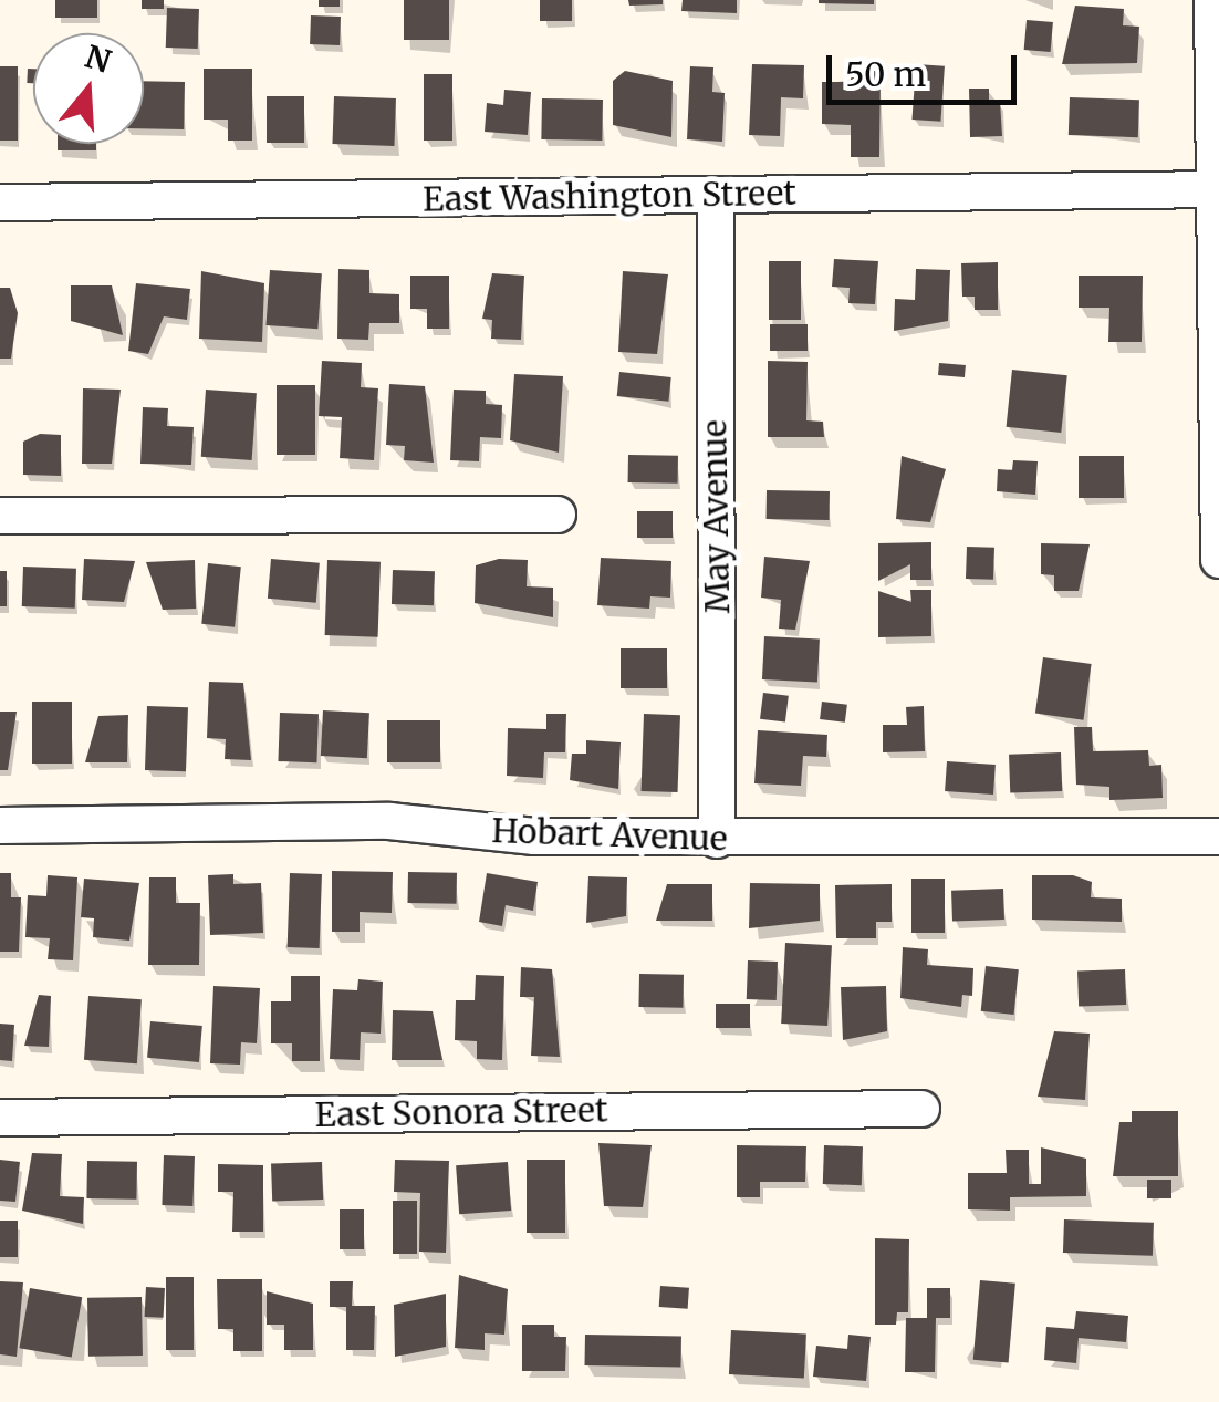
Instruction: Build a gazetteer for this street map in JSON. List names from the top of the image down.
{
  "streets": {
    "street": [
      "East Washington Street",
      "May Avenue",
      "Hobart Avenue",
      "East Sonora Street"
    ]
  },
  "crossings": [
    ["East Washington Street", "May Avenue"],
    ["May Avenue", "Hobart Avenue"]
  ],
  "scale_bar": "50 m",
  "north": "top"
}
